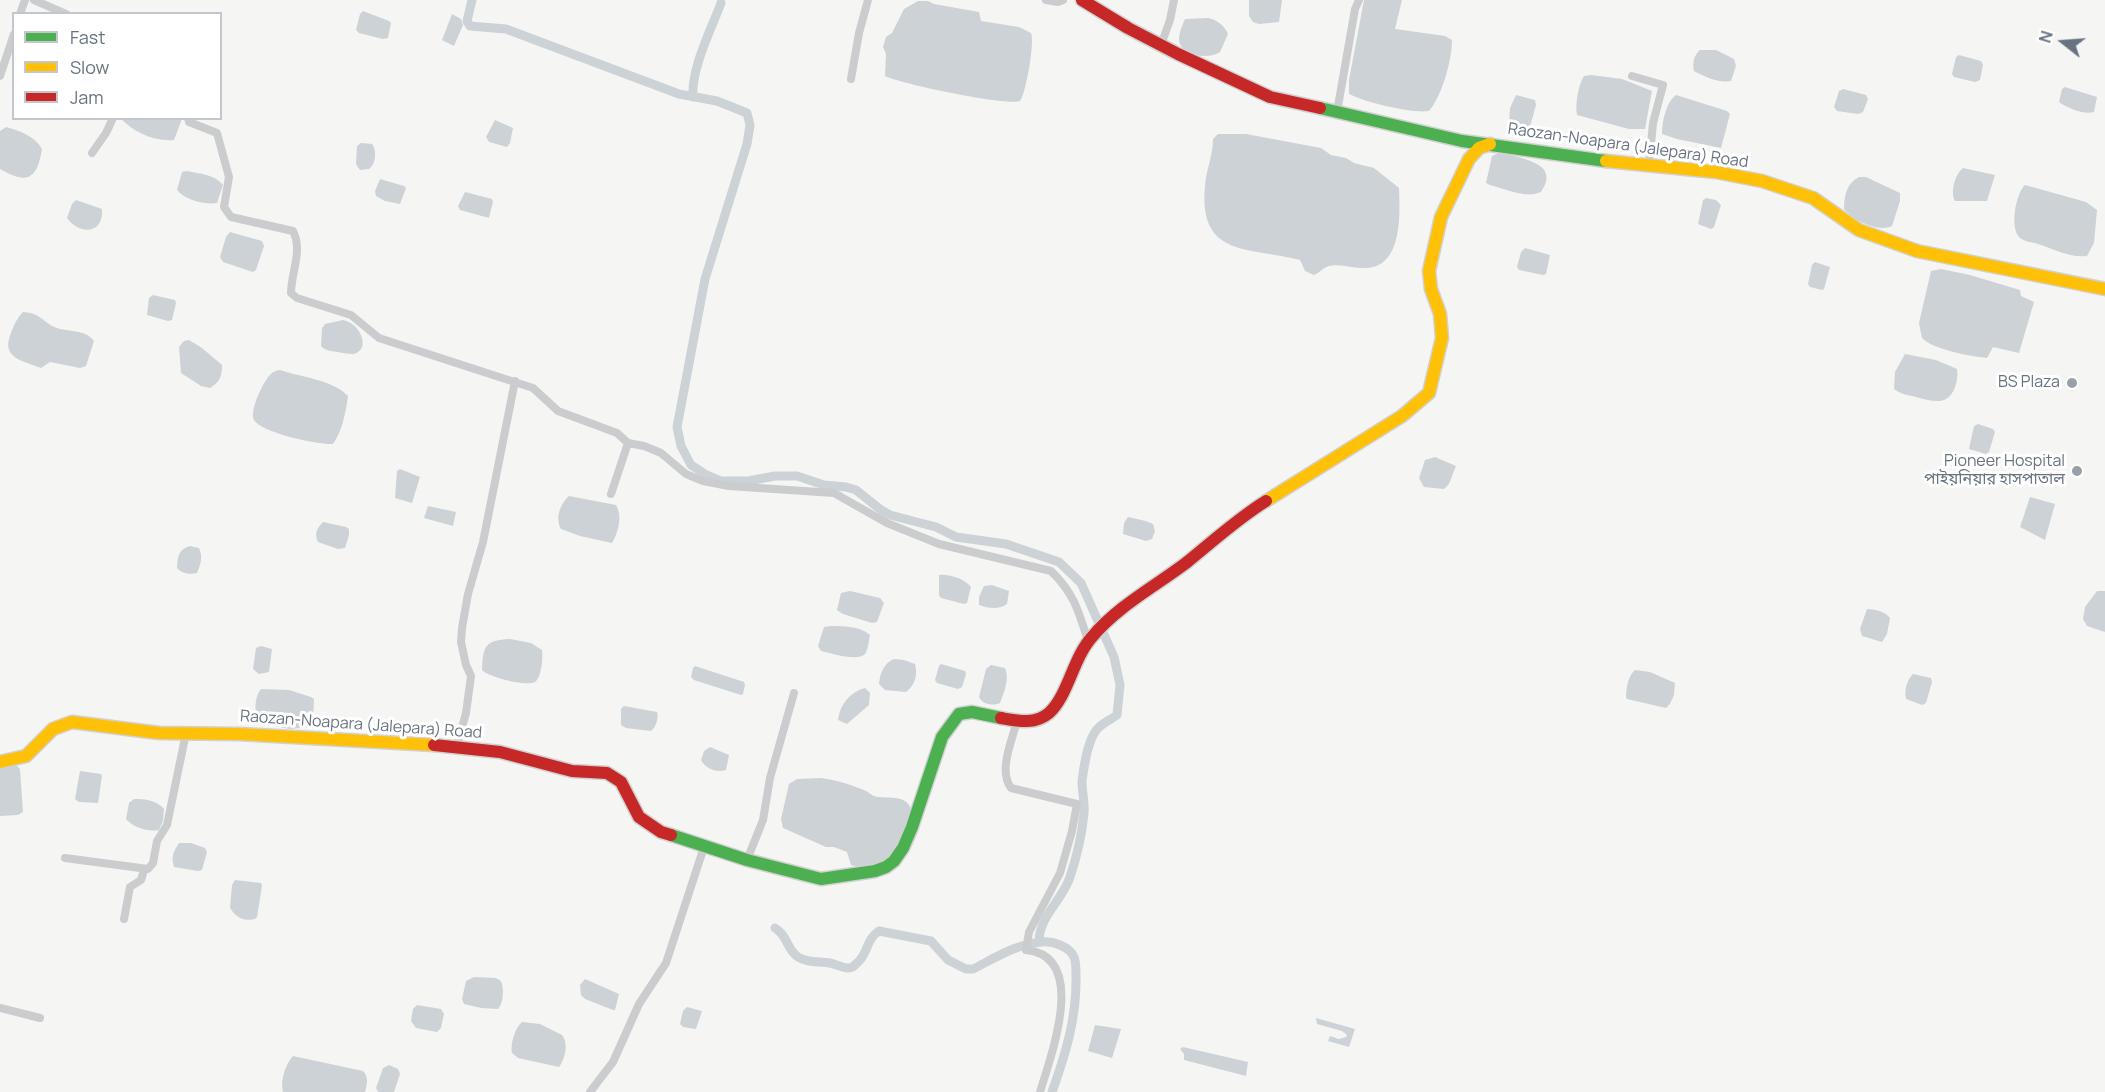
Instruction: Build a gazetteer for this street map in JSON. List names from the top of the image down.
{
  "streets": {
    "main road": ["Raozan-Noapara (Jalepara) Road"]
  },
  "places": ["BS Plaza", "Pioneer Hospital পাইয়নিয়ার হাসপাতাল"],
  "legend": ["Fast", "Slow", "Jam"],
  "north": "left"
}
